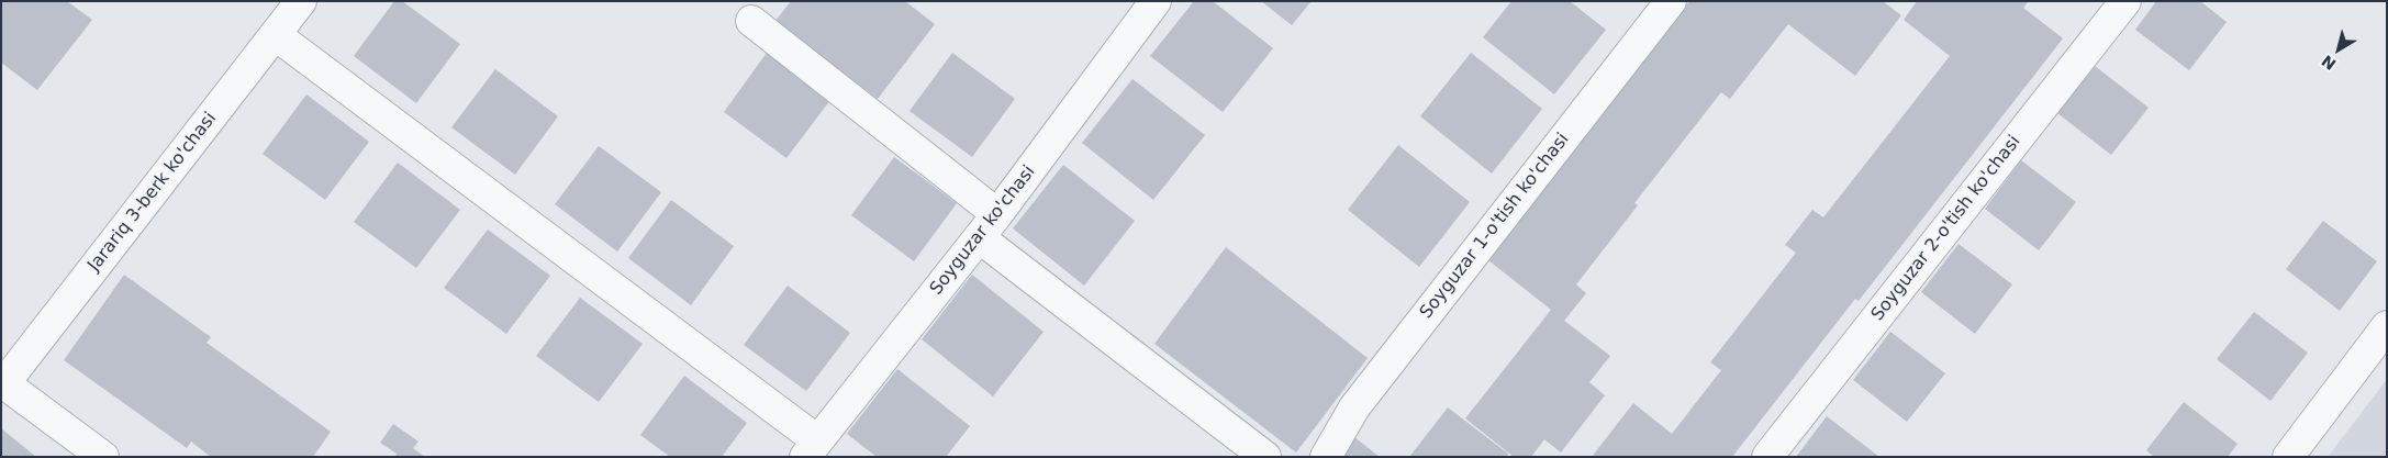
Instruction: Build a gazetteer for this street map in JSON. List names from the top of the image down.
{
  "streets": {
    "street": [
      "Jarariq 3-berk ko'chasi",
      "Soyguzar 1-o'tish ko'chasi",
      "Soyguzar 2-o'tish ko'chasi",
      "Soyguzar ko'chasi"
    ]
  },
  "north": "bottom left"
}
